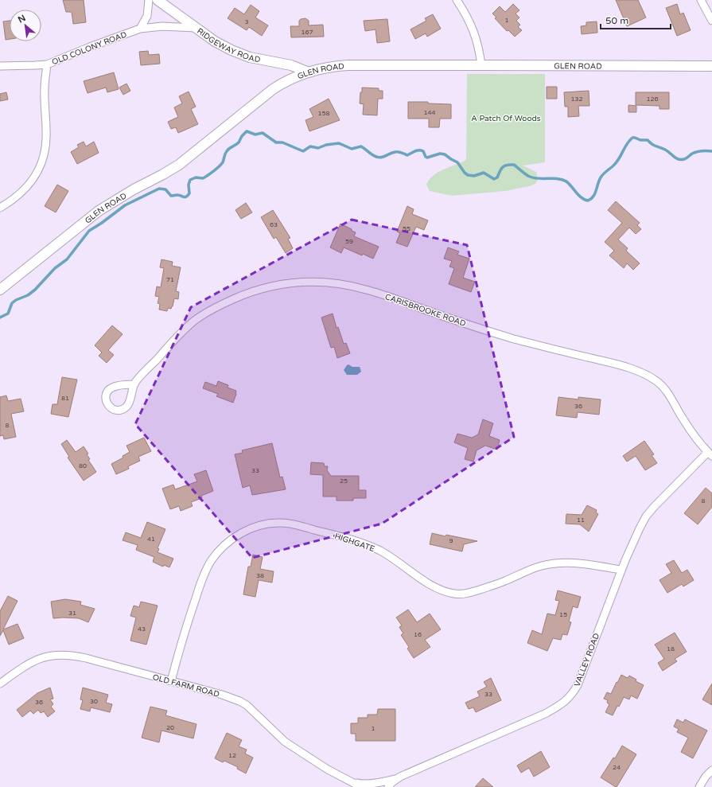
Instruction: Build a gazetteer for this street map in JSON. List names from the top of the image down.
{
  "streets": {
    "street": [
      "RIDGEWAY ROAD",
      "OLD COLONY ROAD",
      "GLEN ROAD",
      "CARISBROOKE ROAD",
      "HIGHGATE",
      "VALLEY ROAD",
      "OLD FARM ROAD"
    ]
  },
  "crossings": [
    ["RIDGEWAY ROAD", "OLD COLONY ROAD"],
    ["RIDGEWAY ROAD", "GLEN ROAD"],
    ["CARISBROOKE ROAD", "VALLEY ROAD"],
    ["HIGHGATE", "VALLEY ROAD"],
    ["HIGHGATE", "OLD FARM ROAD"],
    ["VALLEY ROAD", "OLD FARM ROAD"]
  ],
  "parks": ["A Patch Of Woods"],
  "house_numbers": [
    "1",
    "3",
    "167",
    "132",
    "126",
    "144",
    "158",
    "63",
    "55",
    "59",
    "71",
    "81",
    "36",
    "8",
    "80",
    "33",
    "25",
    "8",
    "11",
    "41",
    "9",
    "38",
    "31",
    "15",
    "43",
    "16",
    "18",
    "33",
    "30",
    "36",
    "20",
    "1",
    "12",
    "24"
  ],
  "scale_bar": "50 m",
  "north": "top left"
}
